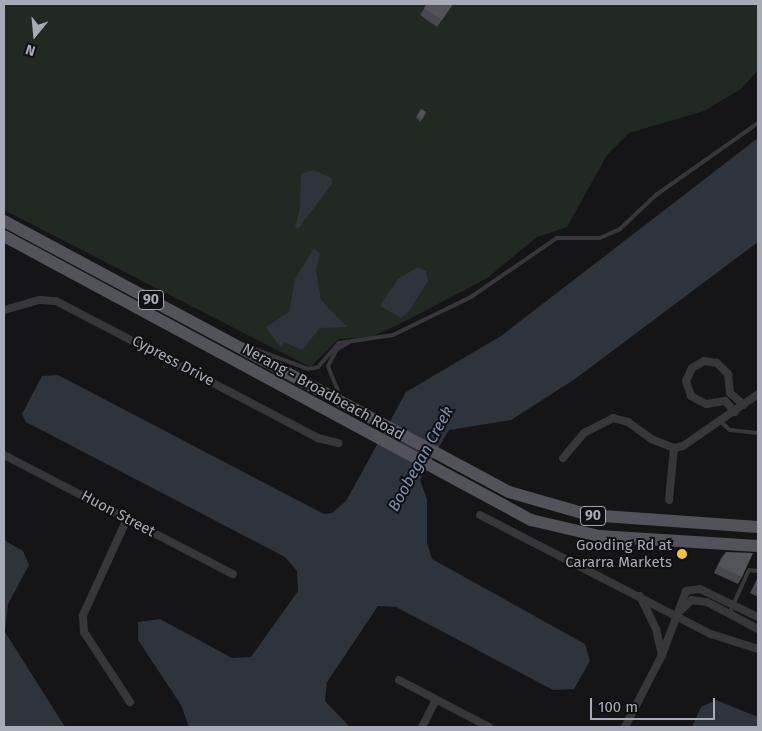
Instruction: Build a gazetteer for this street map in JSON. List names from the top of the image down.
{
  "streets": {
    "main road": ["90", "Nerang - Broadbeach Road"],
    "street": ["Cypress Drive", "Huon Street"]
  },
  "water": ["Boobegan Creek"],
  "places": ["Gooding Rd at Cararra Markets"],
  "scale_bar": "100 m",
  "north": "bottom"
}
